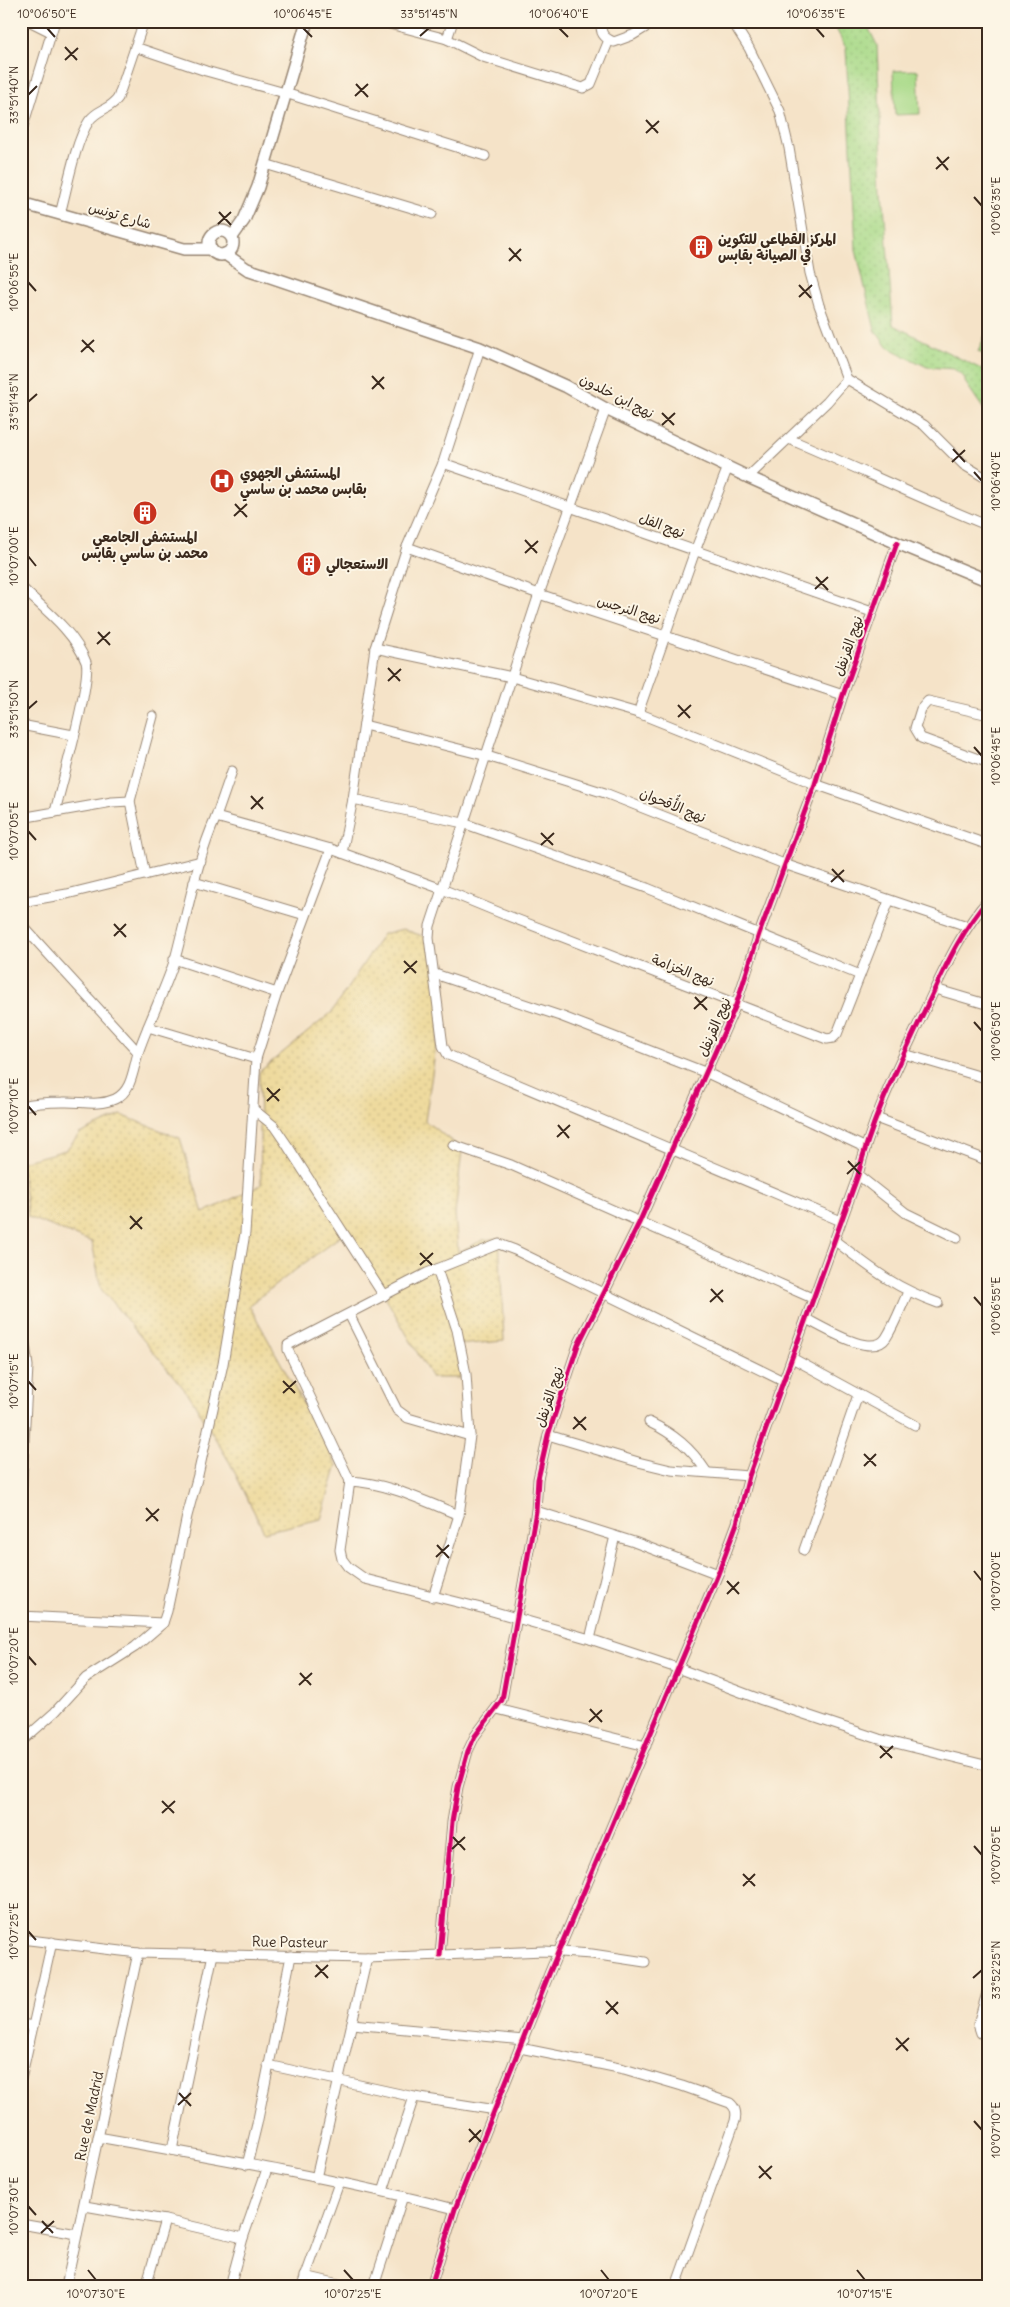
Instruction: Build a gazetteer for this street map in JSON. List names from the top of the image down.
{
  "streets": {
    "street": [
      "شارع تونس",
      "نهج ابن خلدون",
      "نهج الفل",
      "نهج النرجس",
      "نهج القرنفل",
      "نهج الأُقحوان",
      "نهج الخزامة",
      "Rue Pasteur",
      "Rue de Madrid"
    ]
  },
  "crossings": [
    ["شارع تونس", "نهج ابن خلدون"],
    ["نهج ابن خلدون", "نهج القرنفل"],
    ["نهج الفل", "نهج القرنفل"],
    ["نهج النرجس", "نهج القرنفل"],
    ["نهج القرنفل", "نهج الأُقحوان"],
    ["نهج القرنفل", "نهج الخزامة"],
    ["نهج الأُقحوان", "نهج الخزامة"],
    ["Rue Pasteur", "Rue de Madrid"]
  ],
  "places": {
    "building": ["المركز القطاعى للتكوين في الصيانة بقابس", "المستشفى الجامعي محمد بن ساسي بقابس", "الاستعجالي"],
    "hospital": ["المستشفى الجهوي بقابس محمد بن ساسي"]
  },
  "coordinates": [
    "10°06'50\"E",
    "10°06'45\"E",
    "33°51'45\"N",
    "10°06'40\"E",
    "10°06'35\"E",
    "33°51'40\"N",
    "10°06'55\"E",
    "10°07'00\"E",
    "33°51'50\"N",
    "10°07'05\"E",
    "10°07'10\"E",
    "10°07'15\"E",
    "10°07'20\"E",
    "10°07'25\"E",
    "33°52'25\"N",
    "10°07'30\"E"
  ]
}
